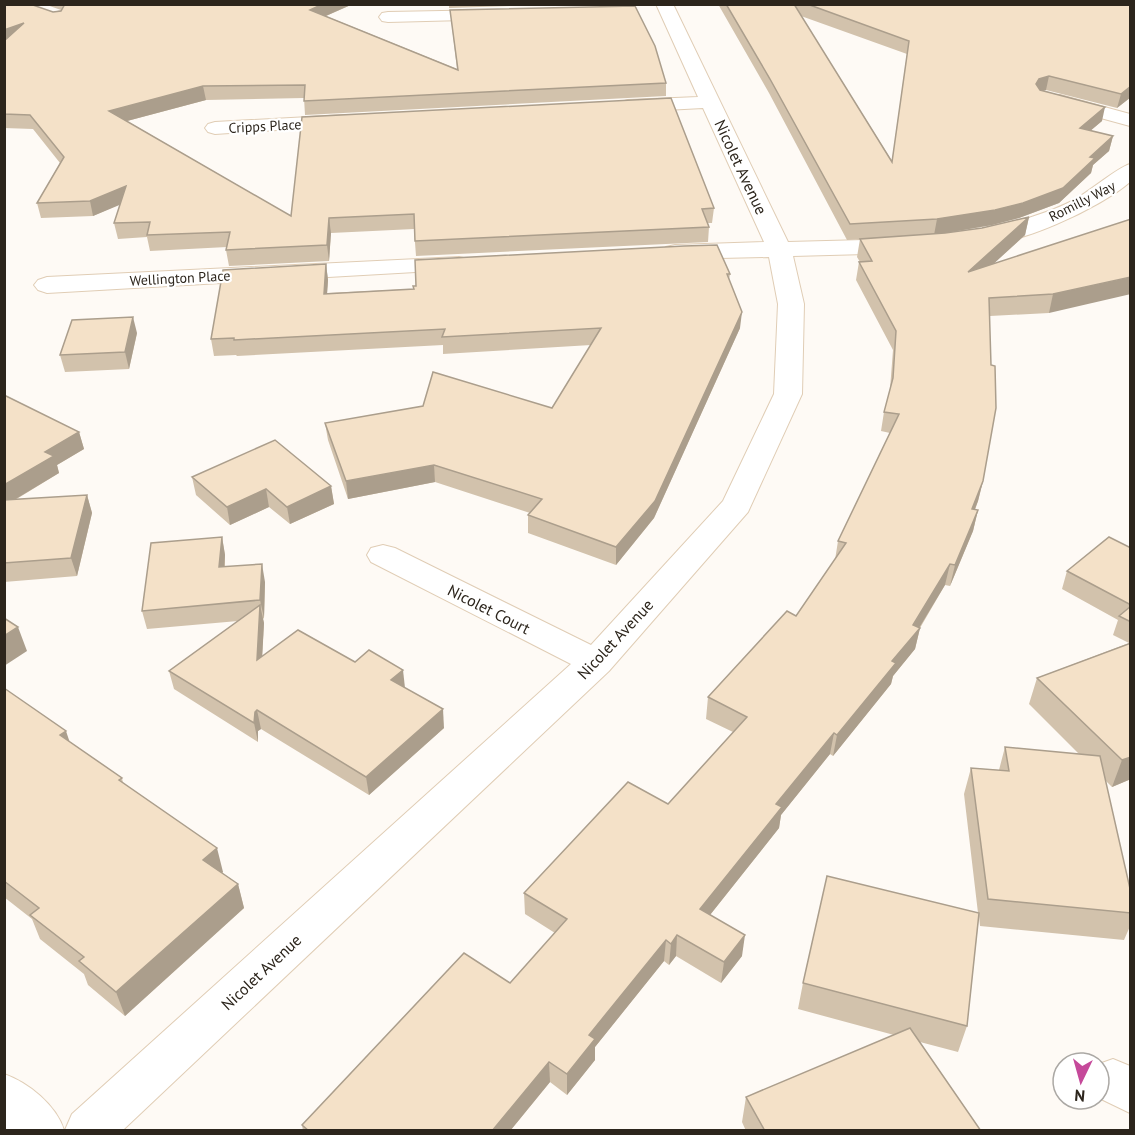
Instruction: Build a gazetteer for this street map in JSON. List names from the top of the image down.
{
  "streets": {
    "street": [
      "Cripps Place",
      "Nicolet Avenue",
      "Romilly Way",
      "Wellington Place",
      "Nicolet Court"
    ]
  },
  "crossings": [
    ["Nicolet Avenue", "Nicolet Court"]
  ],
  "north": "bottom"
}
